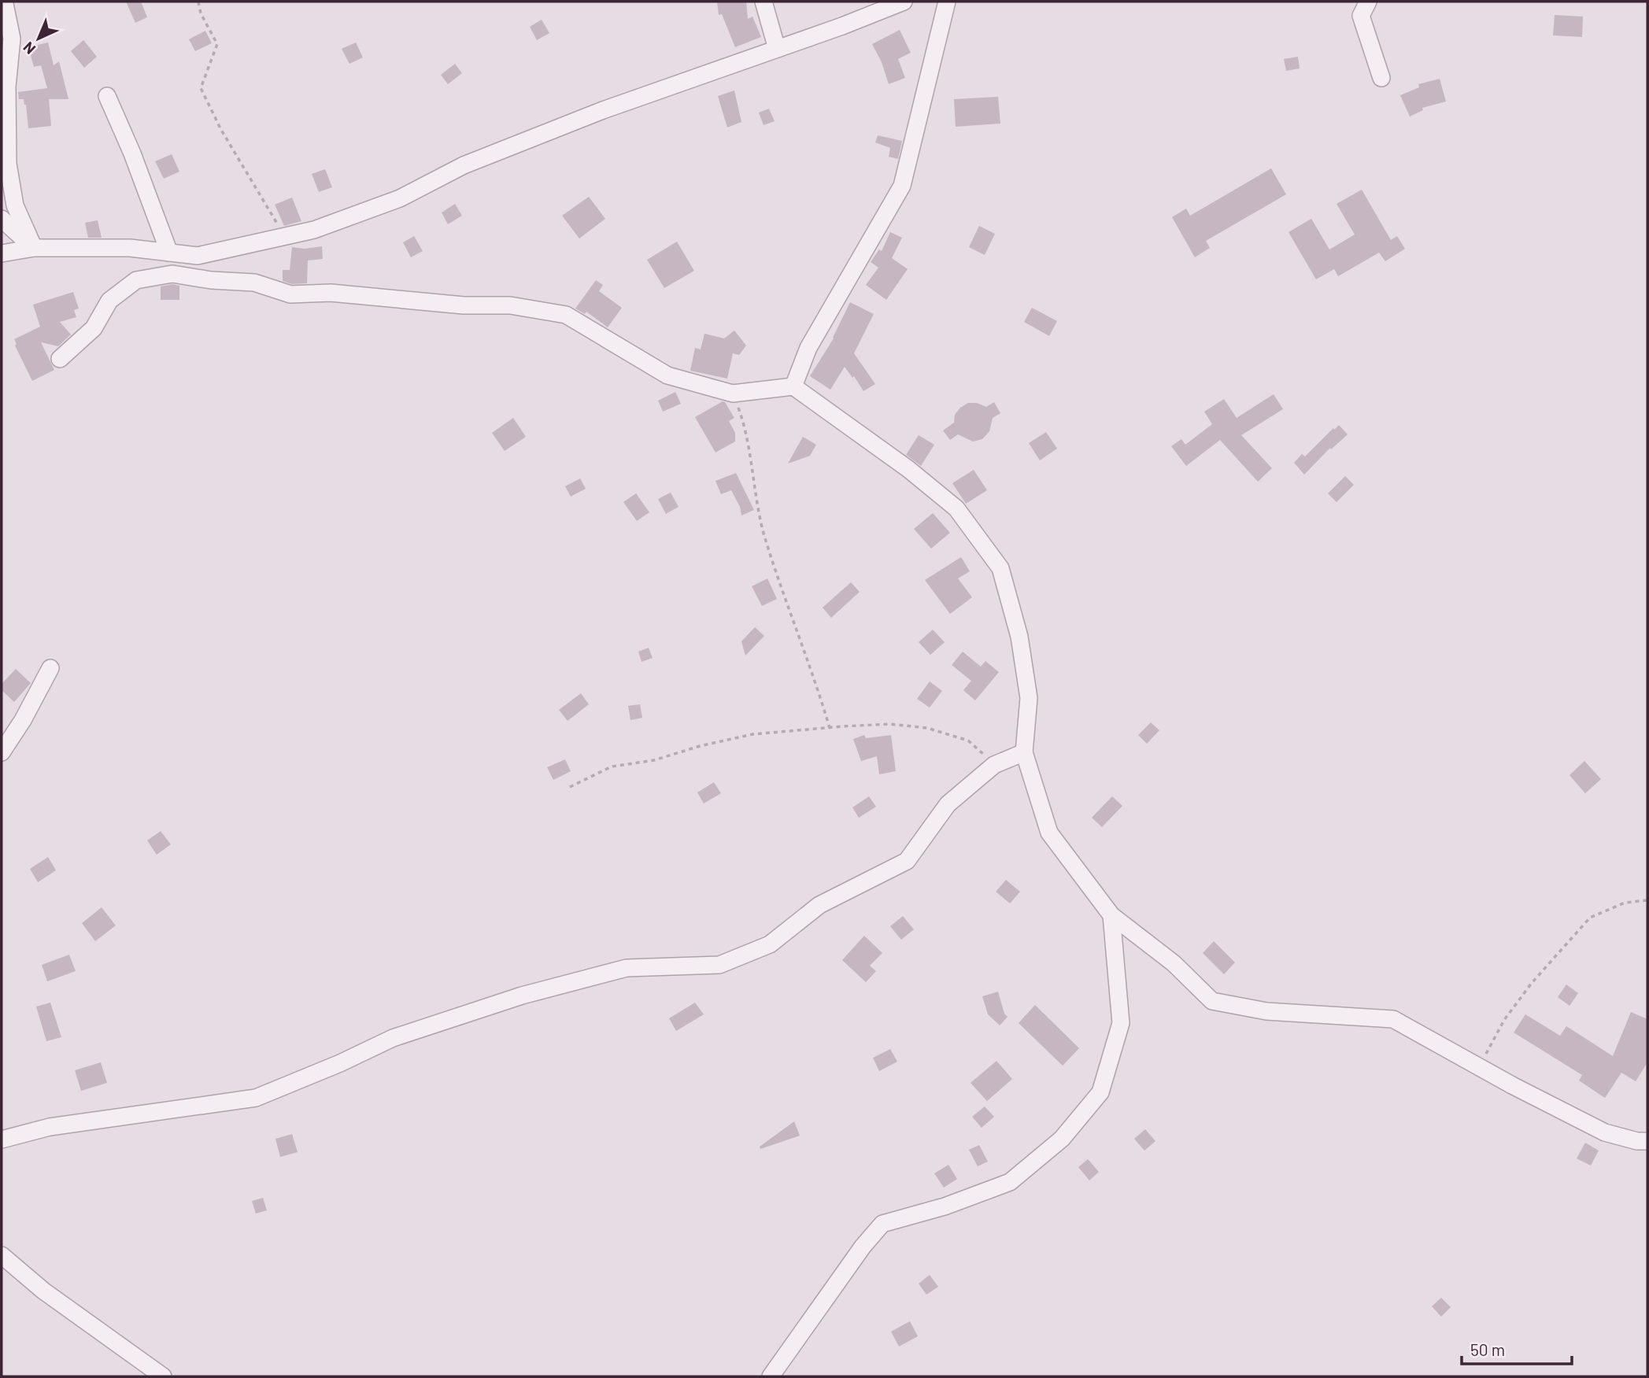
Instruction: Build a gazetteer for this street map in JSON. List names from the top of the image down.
{
  "scale_bar": "50 m",
  "north": "bottom left"
}
